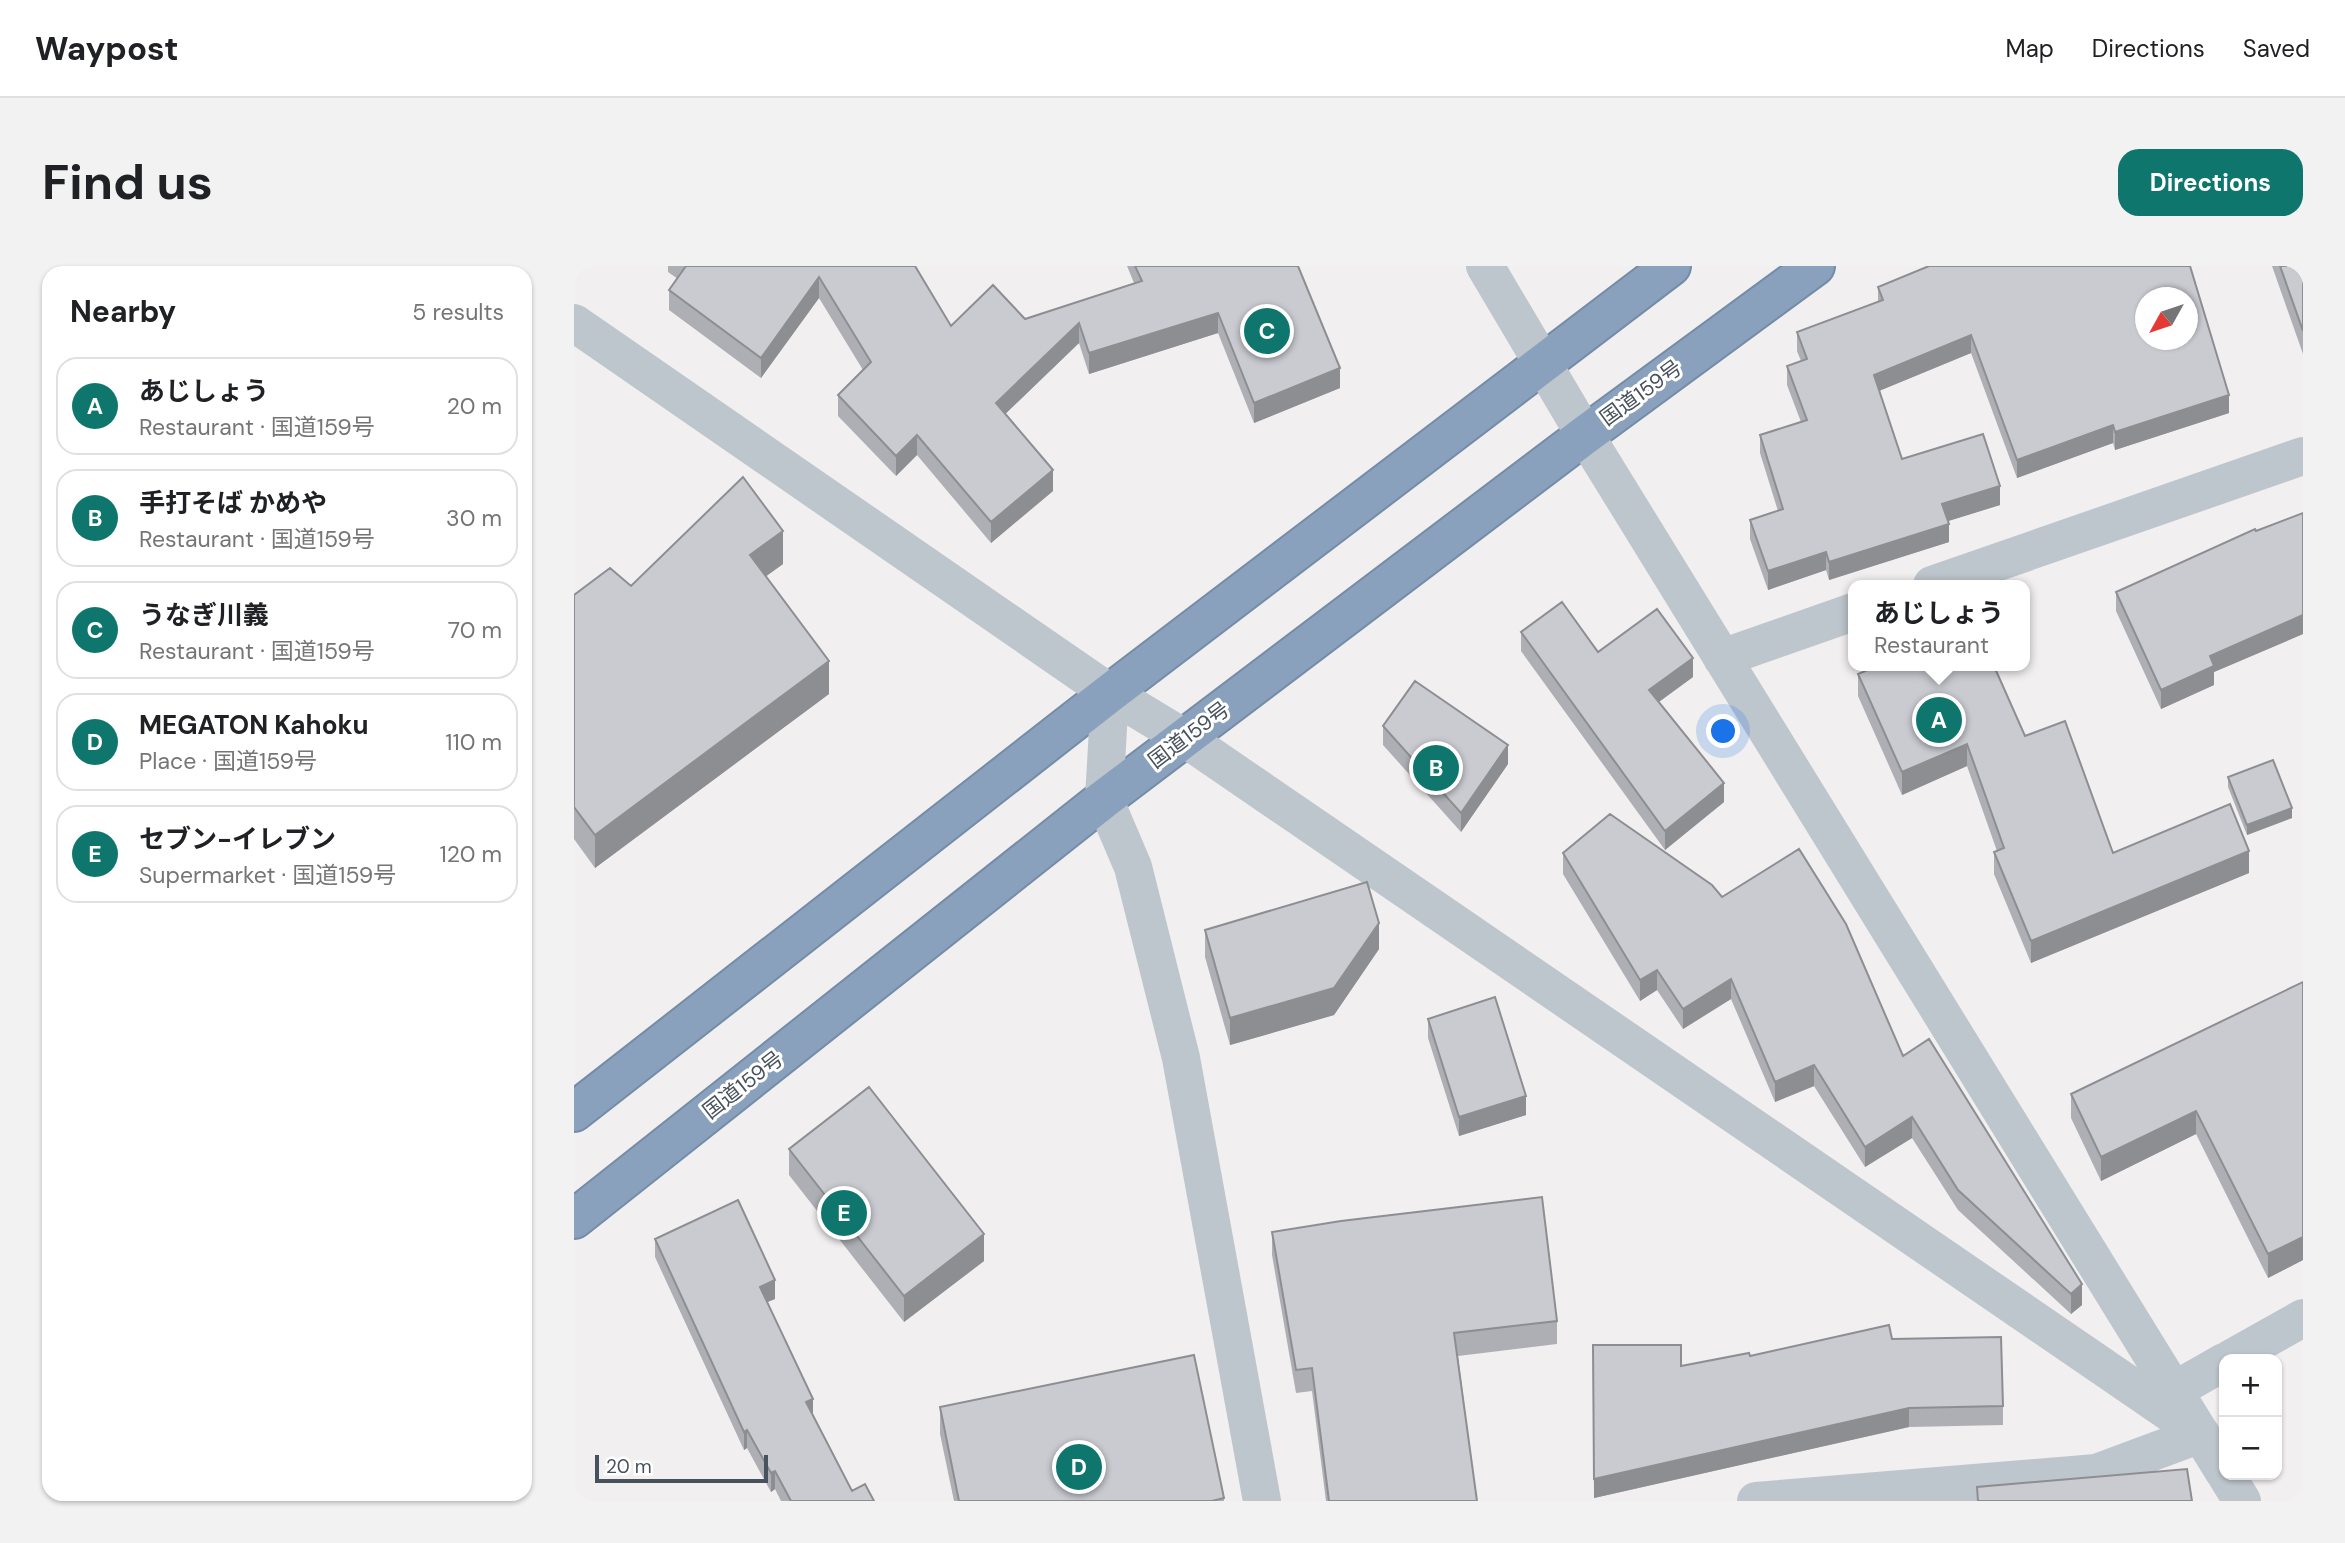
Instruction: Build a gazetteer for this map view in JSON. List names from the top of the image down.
{
  "streets": {
    "highway": ["国道159号"]
  },
  "scale_bar": "20 m",
  "north": "bottom left",
  "page": {
    "header": "Waypost",
    "nav": ["Map", "Directions", "Saved"],
    "buttons": "Directions",
    "title": "Find us",
    "heading": ["Nearby", "5 results"],
    "pins": [
      "C",
      "A",
      "B",
      "E",
      "D"
    ],
    "list": [
      {
        "mark": "A",
        "name": "あじしょう",
        "note": "Restaurant · 国道159号",
        "value": "20 m"
      },
      {
        "mark": "B",
        "name": "手打そば かめや",
        "note": "Restaurant · 国道159号",
        "value": "30 m"
      },
      {
        "mark": "C",
        "name": "うなぎ川義",
        "note": "Restaurant · 国道159号",
        "value": "70 m"
      },
      {
        "mark": "D",
        "name": "MEGATON Kahoku",
        "note": "Place · 国道159号",
        "value": "110 m"
      },
      {
        "mark": "E",
        "name": "セブン-イレブン",
        "note": "Supermarket · 国道159号",
        "value": "120 m"
      }
    ],
    "popup": ["あじしょう", "Restaurant"],
    "map_buttons": ["+", "−"],
    "scale": "20 m"
  }
}
